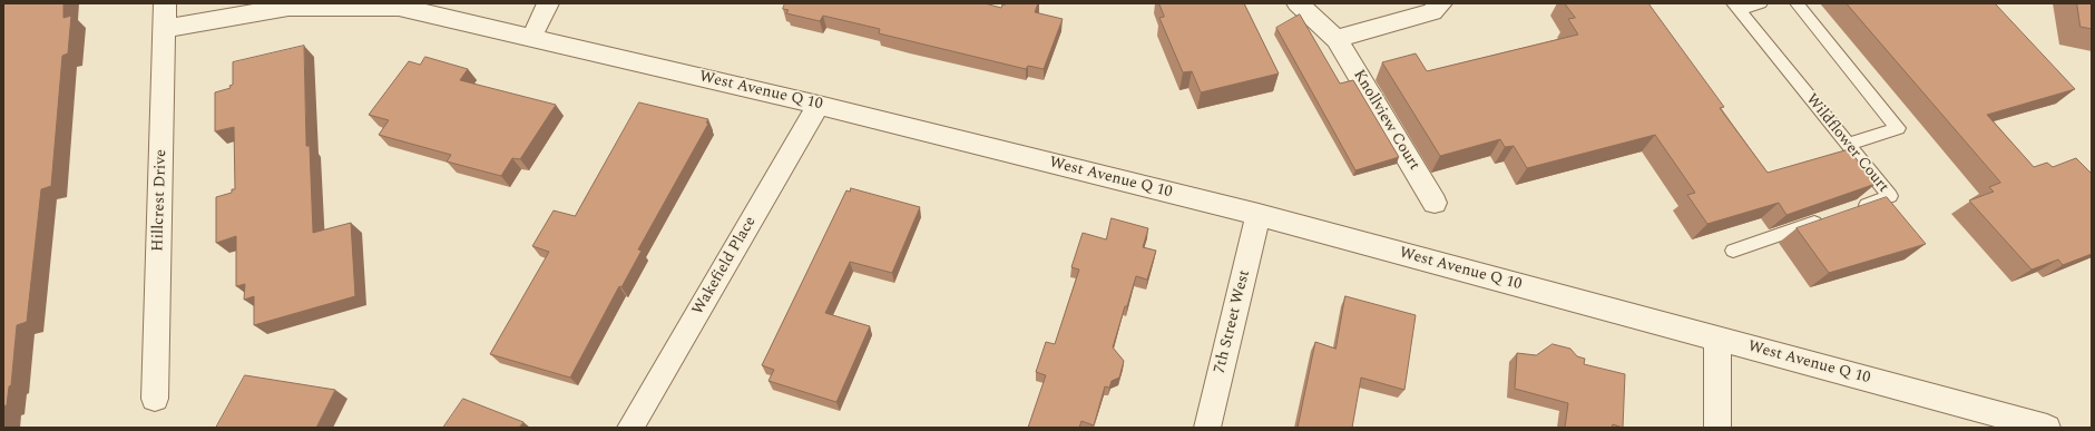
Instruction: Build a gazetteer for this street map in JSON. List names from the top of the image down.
{
  "streets": {
    "street": [
      "West Avenue Q 10",
      "Knollview Court",
      "Hillcrest Drive",
      "Wakefield Place",
      "7th Street West"
    ],
    "lane": ["Wildflower Court"]
  },
  "crossings": [
    ["West Avenue Q 10", "Hillcrest Drive"],
    ["West Avenue Q 10", "Wakefield Place"],
    ["West Avenue Q 10", "7th Street West"]
  ]
}
